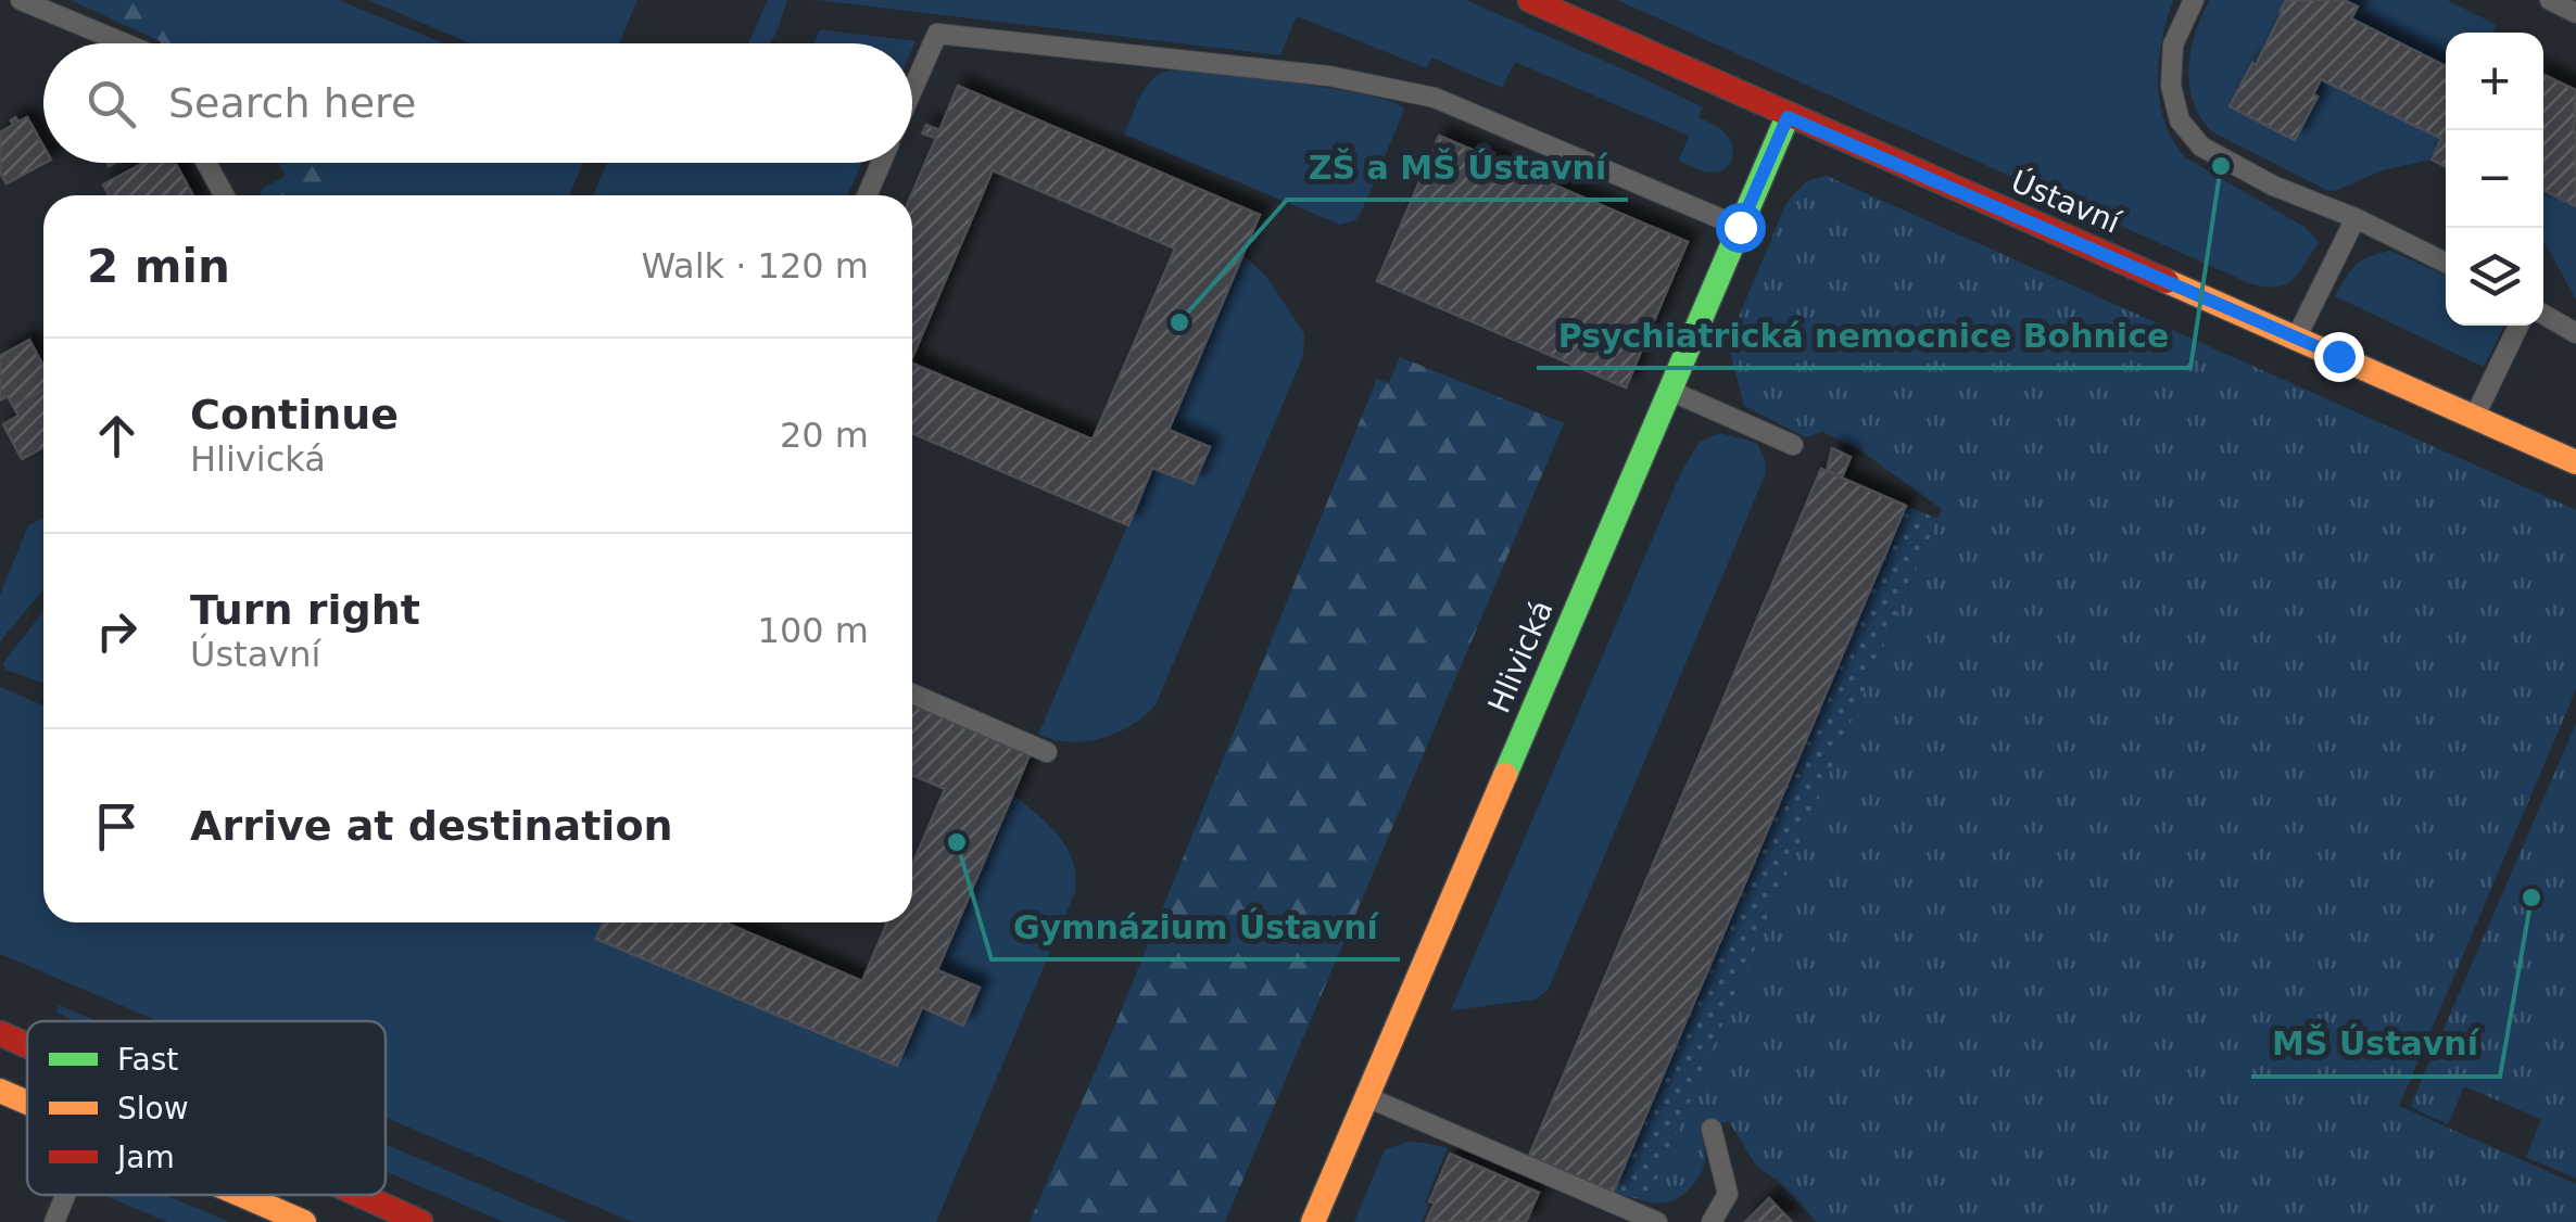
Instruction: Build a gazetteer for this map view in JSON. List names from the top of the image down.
{
  "streets": {
    "street": ["Ústavní", "Hlivická"]
  },
  "crossings": [
    ["Ústavní", "Hlivická"]
  ],
  "places": [
    "Psychiatrická nemocnice Bohnice",
    "ZŠ a MŠ Ústavní",
    "Gymnázium Ústavní",
    "MŠ Ústavní"
  ],
  "legend": ["Fast", "Slow", "Jam"],
  "page": {
    "map_buttons": ["+", "−"],
    "search": "Search here",
    "heading": ["2 min", "Walk · 120 m"],
    "list": [
      ["Continue", "Hlivická", "20 m"],
      ["Turn right", "Ústavní", "100 m"],
      "Arrive at destination"
    ]
  }
}
